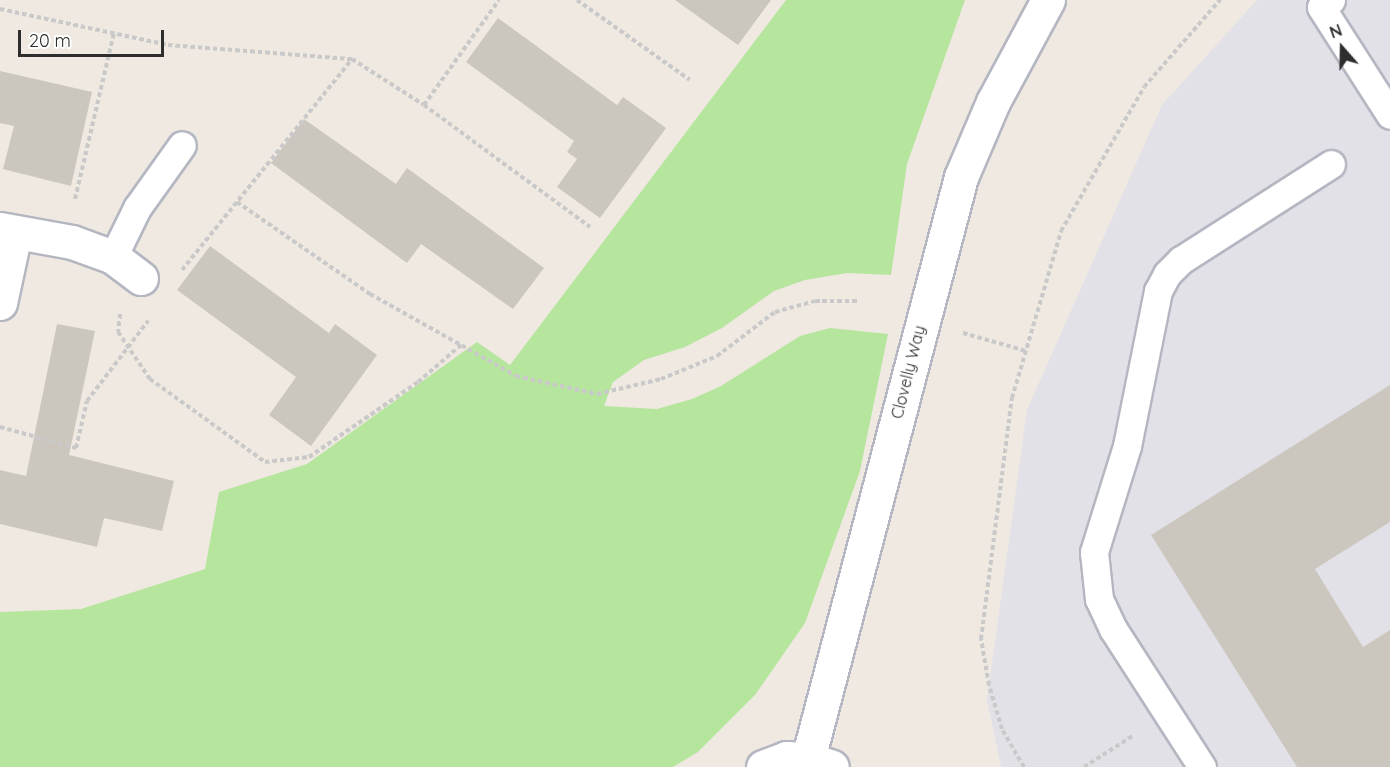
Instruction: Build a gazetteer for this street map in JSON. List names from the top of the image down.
{
  "streets": {
    "street": ["Clovelly Way"]
  },
  "scale_bar": "20 m",
  "north": "top"
}
